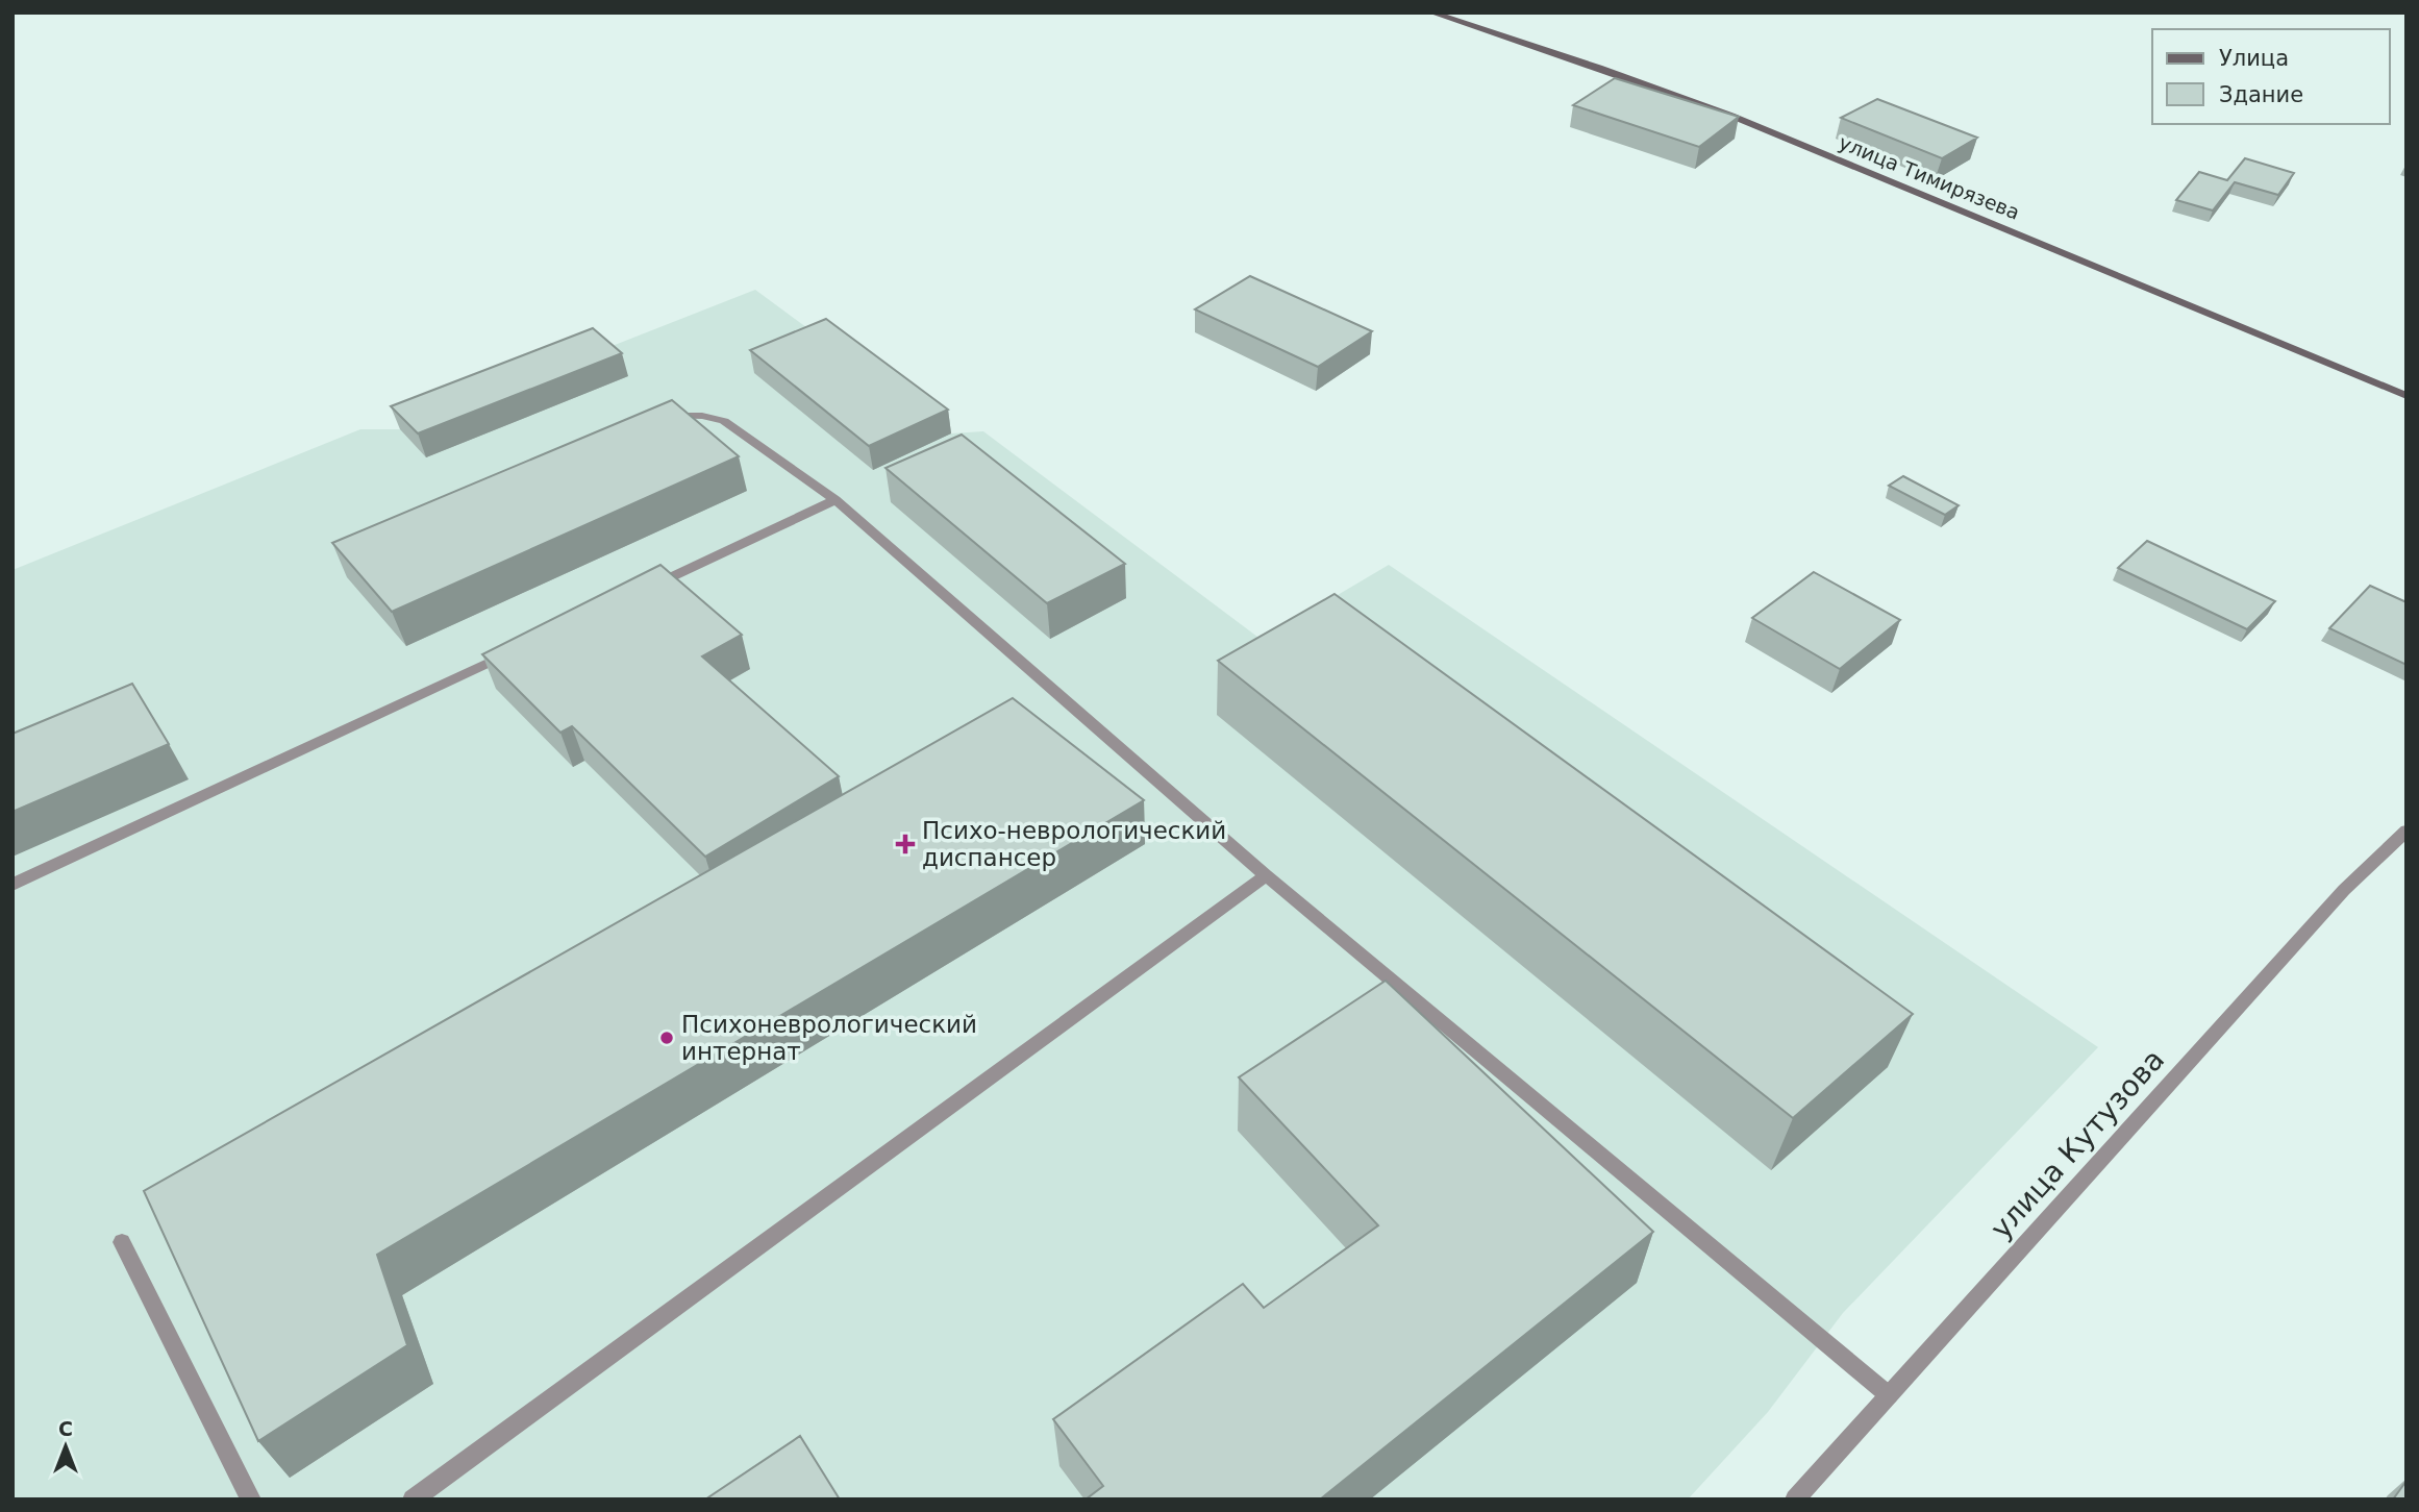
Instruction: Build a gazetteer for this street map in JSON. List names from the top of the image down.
{
  "streets": {
    "main road": ["улица Тимирязева"],
    "street": ["улица Кутузова"]
  },
  "places": {
    "health": ["Психо-неврологический диспансер"],
    "other": ["Психоневрологический интернат"]
  },
  "legend": ["Улица", "Здание"],
  "north": "top"
}
